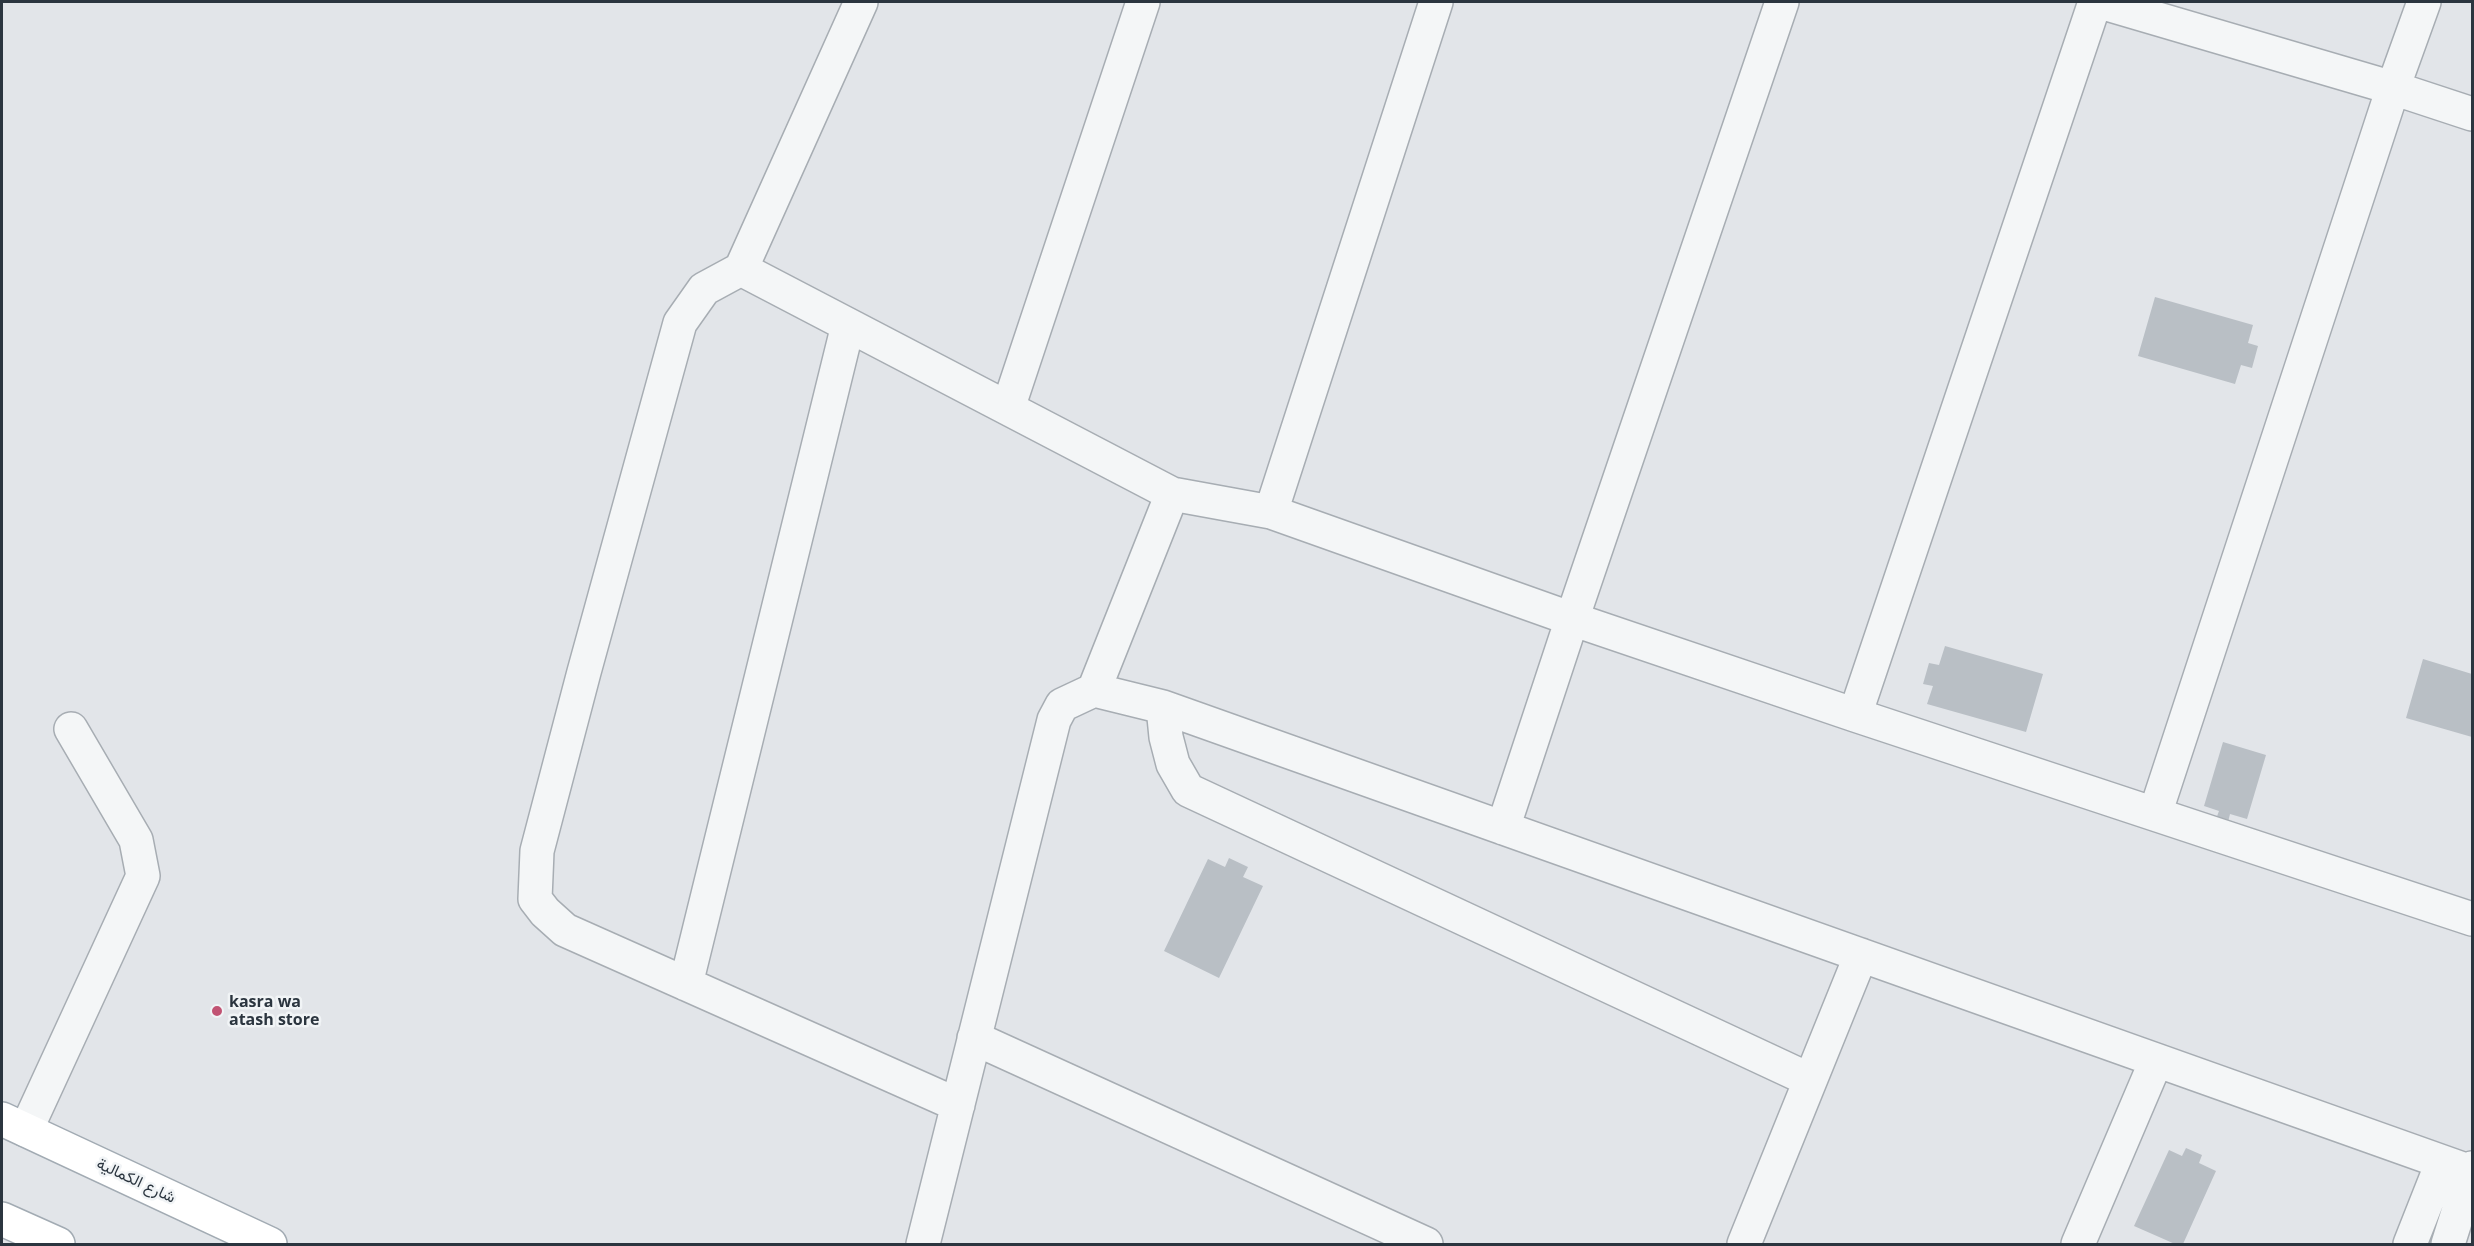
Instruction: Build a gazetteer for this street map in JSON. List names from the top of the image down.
{
  "streets": {
    "main road": ["شارع الكمالية"]
  },
  "places": ["kasra wa atash store"]
}
